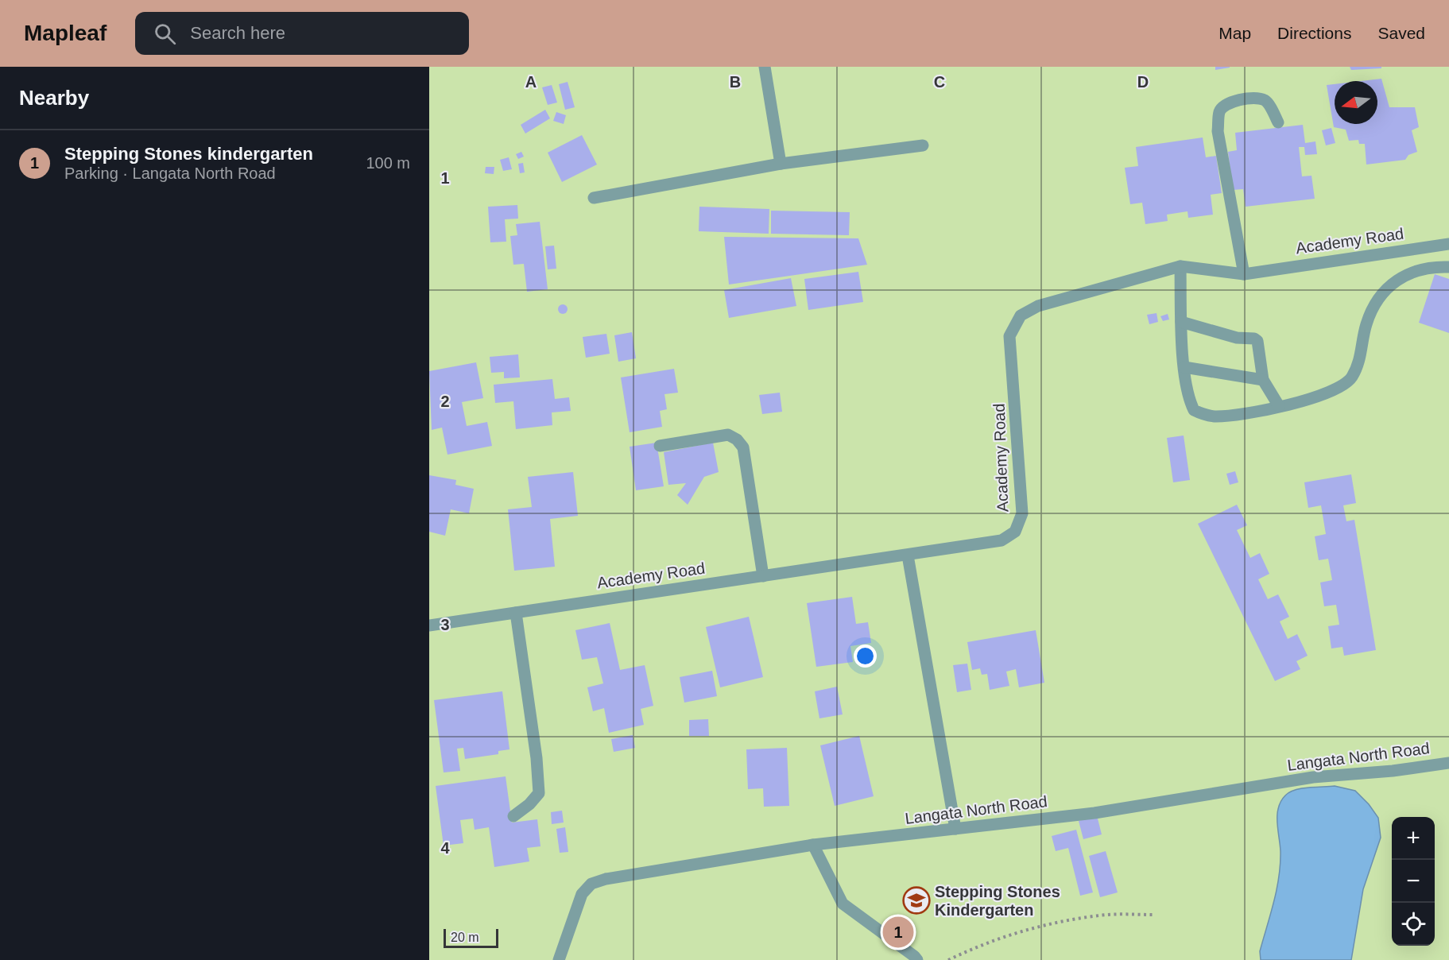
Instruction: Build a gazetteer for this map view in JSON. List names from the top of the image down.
{
  "streets": {
    "street": ["Academy Road", "Langata North Road"]
  },
  "places": {
    "school or university": ["Stepping Stones Kindergarten"]
  },
  "scale_bar": "20 m",
  "north": "left",
  "page": {
    "header": "Mapleaf",
    "search": "Search here",
    "nav": ["Map", "Directions", "Saved"],
    "heading": "Nearby",
    "list": [
      {
        "mark": "1",
        "name": "Stepping Stones kindergarten",
        "note": "Parking · Langata North Road",
        "value": "100 m"
      }
    ],
    "map_buttons": ["+", "−"],
    "pins": "1",
    "scale": "20 m"
  },
  "grid": {
    "columns": [
      "A",
      "B",
      "C",
      "D"
    ],
    "rows": [
      "1",
      "2",
      "3",
      "4"
    ]
  }
}
